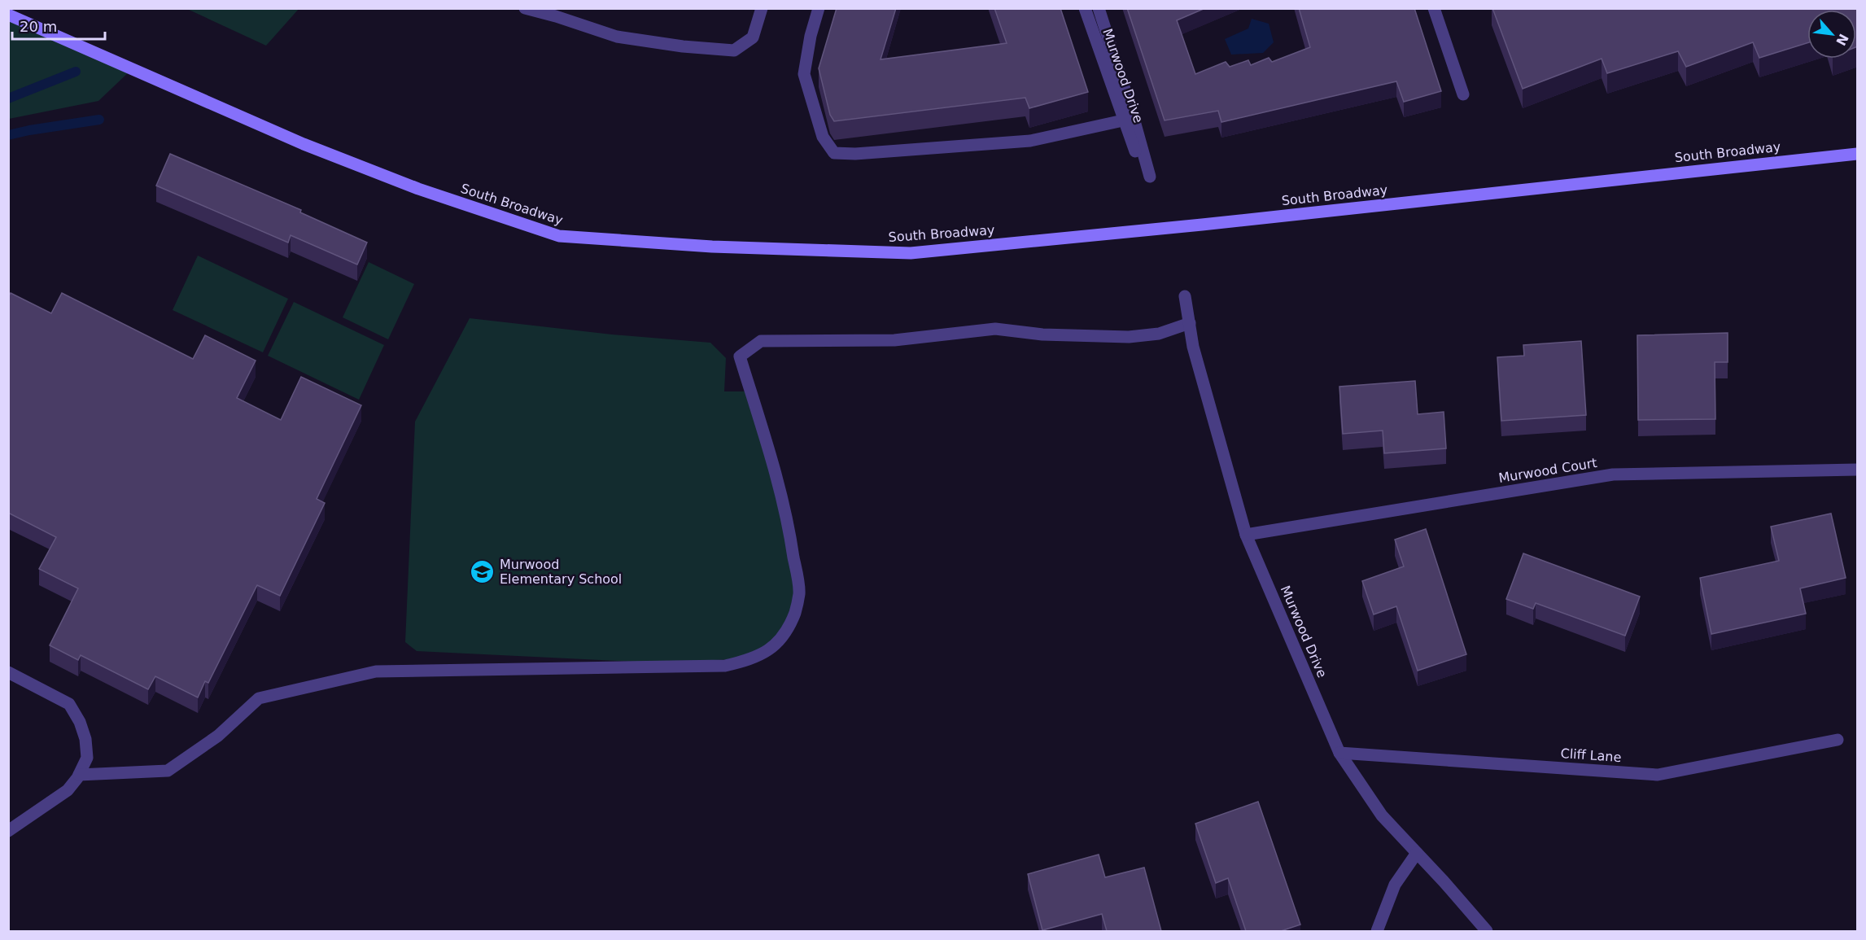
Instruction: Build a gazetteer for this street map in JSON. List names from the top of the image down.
{
  "streets": {
    "main road": ["South Broadway"],
    "street": ["Murwood Drive", "Murwood Court", "Cliff Lane"]
  },
  "crossings": [
    ["Murwood Drive", "Murwood Court"],
    ["Murwood Drive", "Cliff Lane"]
  ],
  "places": {
    "school or university": ["Murwood Elementary School"]
  },
  "scale_bar": "20 m",
  "north": "bottom right"
}
